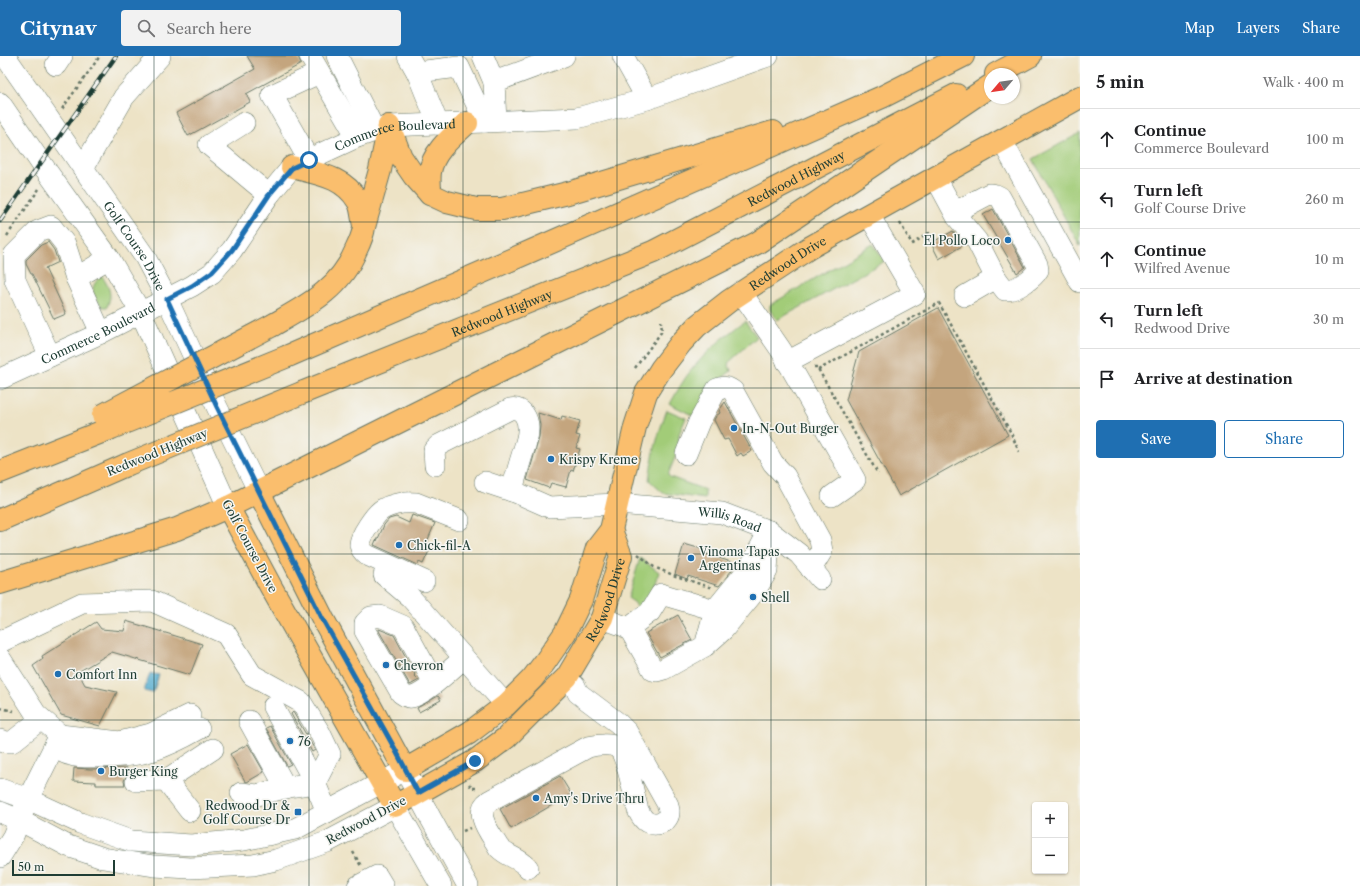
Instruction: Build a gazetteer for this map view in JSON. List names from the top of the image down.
{
  "streets": {
    "main road": ["Redwood Highway", "Golf Course Drive", "Redwood Drive"],
    "street": ["Commerce Boulevard", "Willis Road"]
  },
  "crossings": [
    ["Commerce Boulevard", "Golf Course Drive"],
    ["Golf Course Drive", "Redwood Drive"],
    ["Redwood Drive", "Willis Road"]
  ],
  "places": {
    "other": [
      "El Pollo Loco",
      "In-N-Out Burger",
      "Krispy Kreme",
      "Chick-fil-A",
      "Vinoma Tapas Argentinas",
      "Shell",
      "Chevron",
      "Comfort Inn",
      "76",
      "Burger King",
      "Amy's Drive Thru"
    ],
    "transit": ["Redwood Dr & Golf Course Dr"]
  },
  "scale_bar": "50 m",
  "north": "bottom left",
  "page": {
    "header": "Citynav",
    "search": "Search here",
    "nav": ["Map", "Layers", "Share"],
    "heading": ["5 min", "Walk · 400 m"],
    "list": [
      ["Continue", "Commerce Boulevard", "100 m"],
      ["Turn left", "Golf Course Drive", "260 m"],
      ["Continue", "Wilfred Avenue", "10 m"],
      ["Turn left", "Redwood Drive", "30 m"],
      "Arrive at destination"
    ],
    "buttons": ["Save", "Share"],
    "map_buttons": ["+", "−"],
    "scale": "50 m"
  }
}
